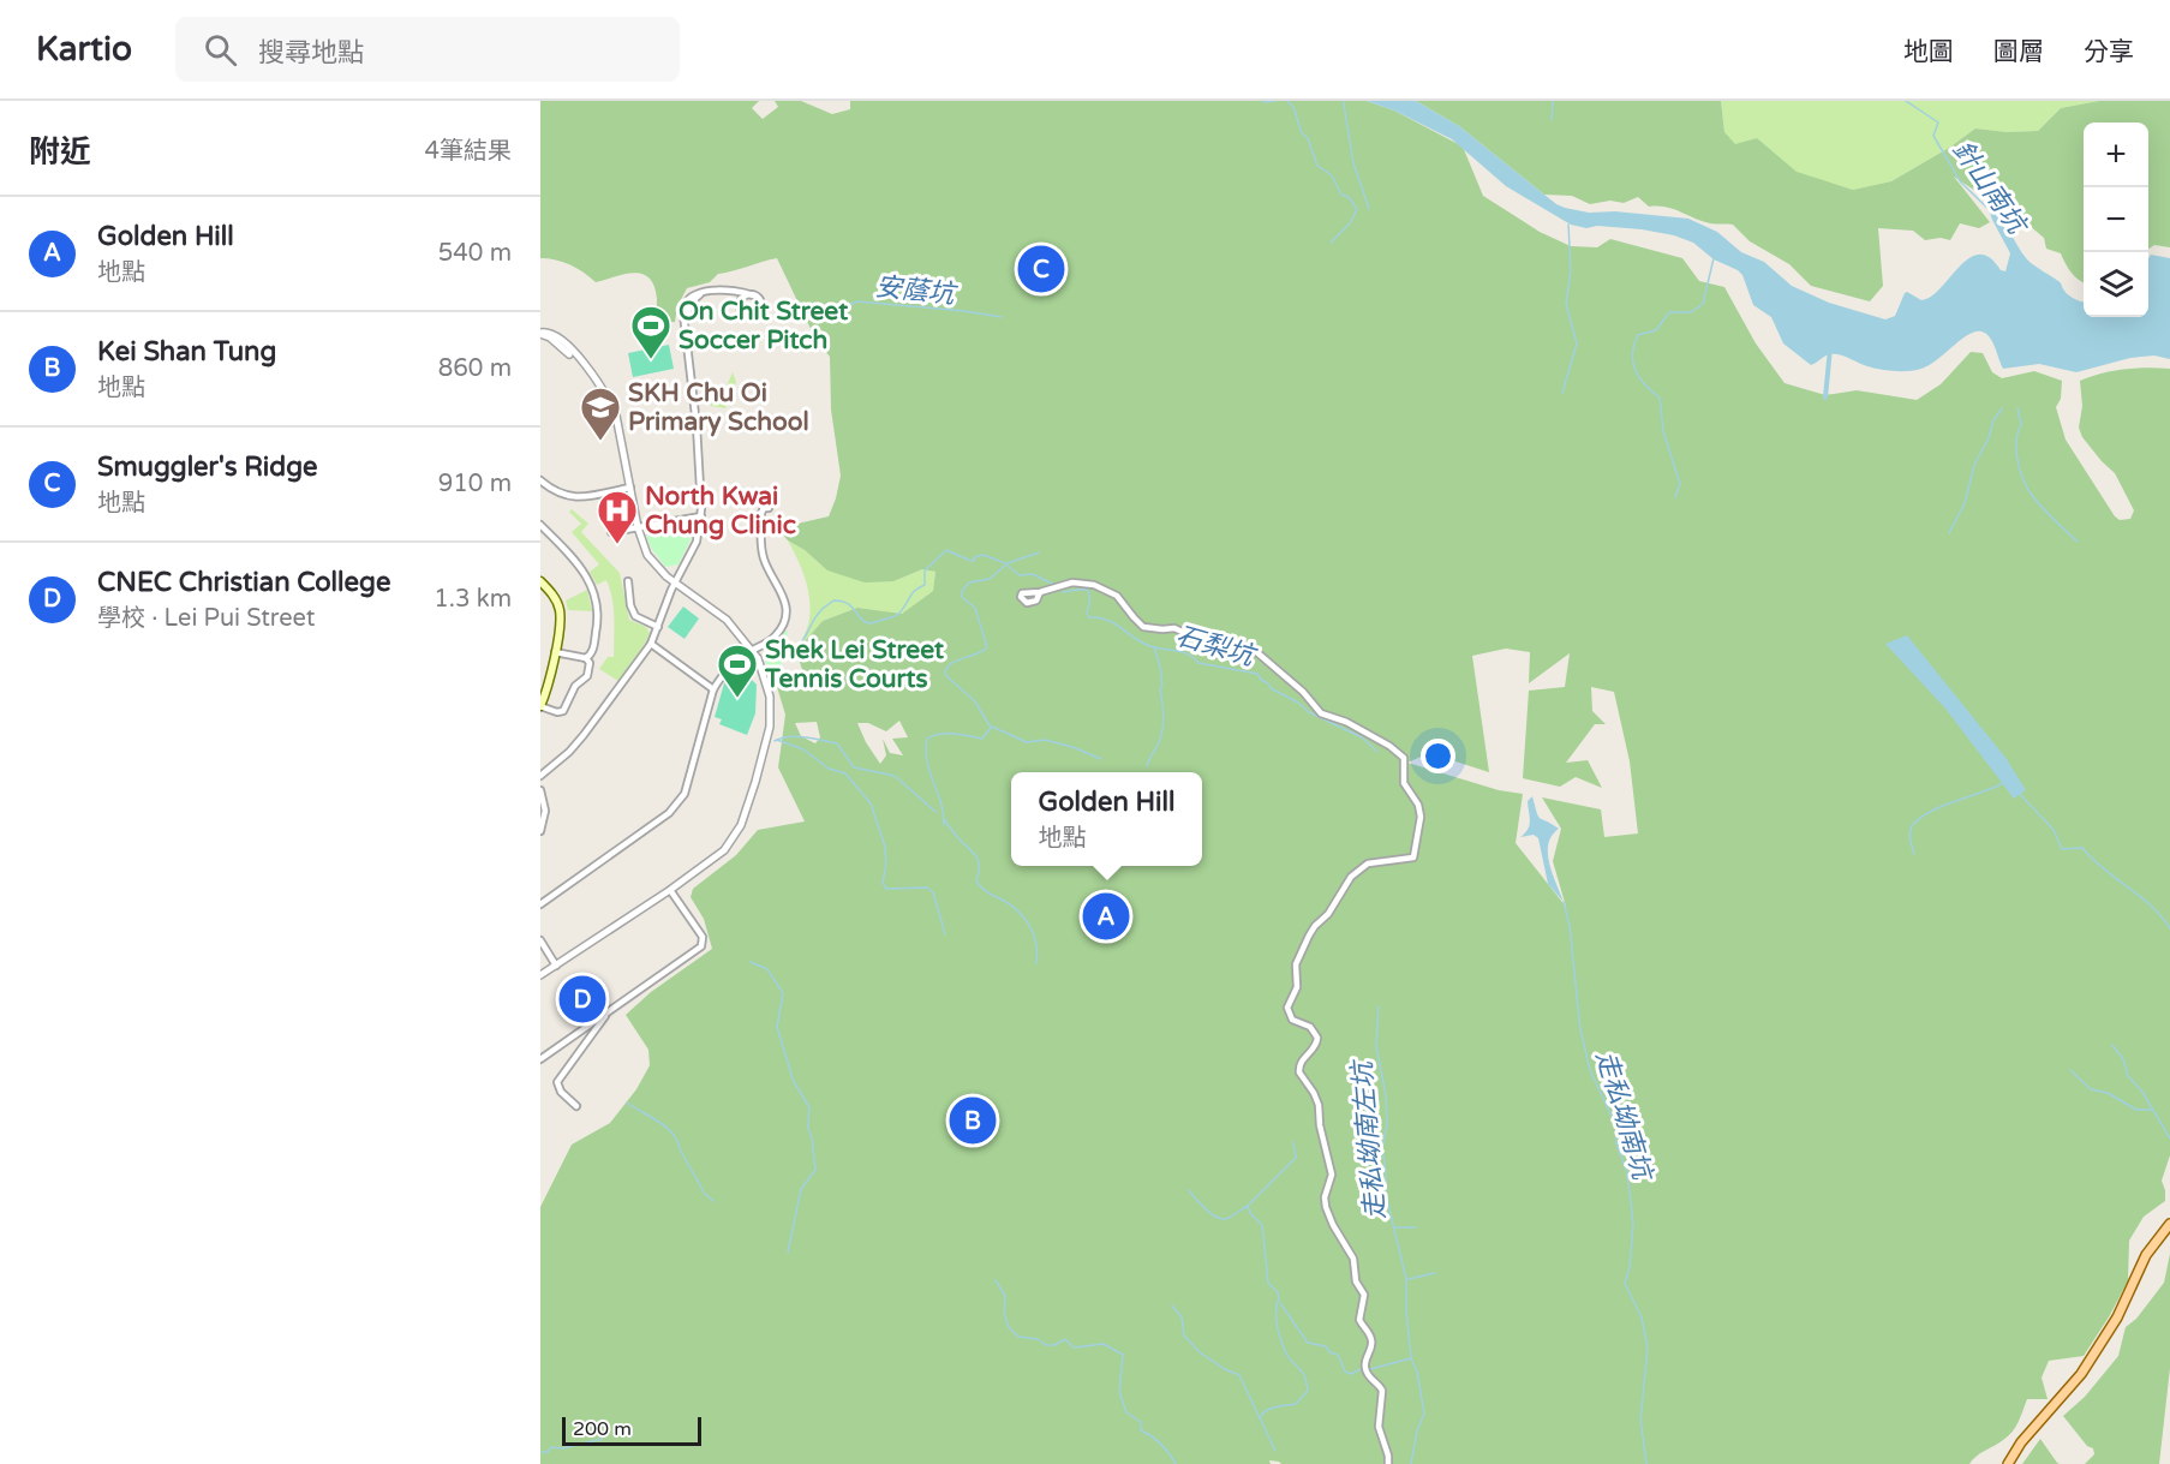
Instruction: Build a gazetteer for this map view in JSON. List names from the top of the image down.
{
  "water": [
    "針山南坑",
    "安蔭坑",
    "石梨坑",
    "走私坳南坑",
    "走私坳南左坑"
  ],
  "places": {
    "sports": ["On Chit Street Soccer Pitch", "Shek Lei Street Tennis Courts"],
    "school or university": ["SKH Chu Oi Primary School"],
    "hospital": ["North Kwai Chung Clinic"]
  },
  "scale_bar": "200 m",
  "page": {
    "header": "Kartio",
    "search": "搜尋地點",
    "nav": ["地圖", "圖層", "分享"],
    "heading": ["附近", "4筆結果"],
    "map_buttons": ["+", "−"],
    "list": [
      {
        "mark": "A",
        "name": "Golden Hill",
        "note": "地點",
        "value": "540 m"
      },
      {
        "mark": "B",
        "name": "Kei Shan Tung",
        "note": "地點",
        "value": "860 m"
      },
      {
        "mark": "C",
        "name": "Smuggler's Ridge",
        "note": "地點",
        "value": "910 m"
      },
      {
        "mark": "D",
        "name": "CNEC Christian College",
        "note": "學校 · Lei Pui Street",
        "value": "1.3 km"
      }
    ],
    "pins": [
      "C",
      "A",
      "D",
      "B"
    ],
    "popup": ["Golden Hill", "地點"],
    "scale": "200 m"
  }
}
